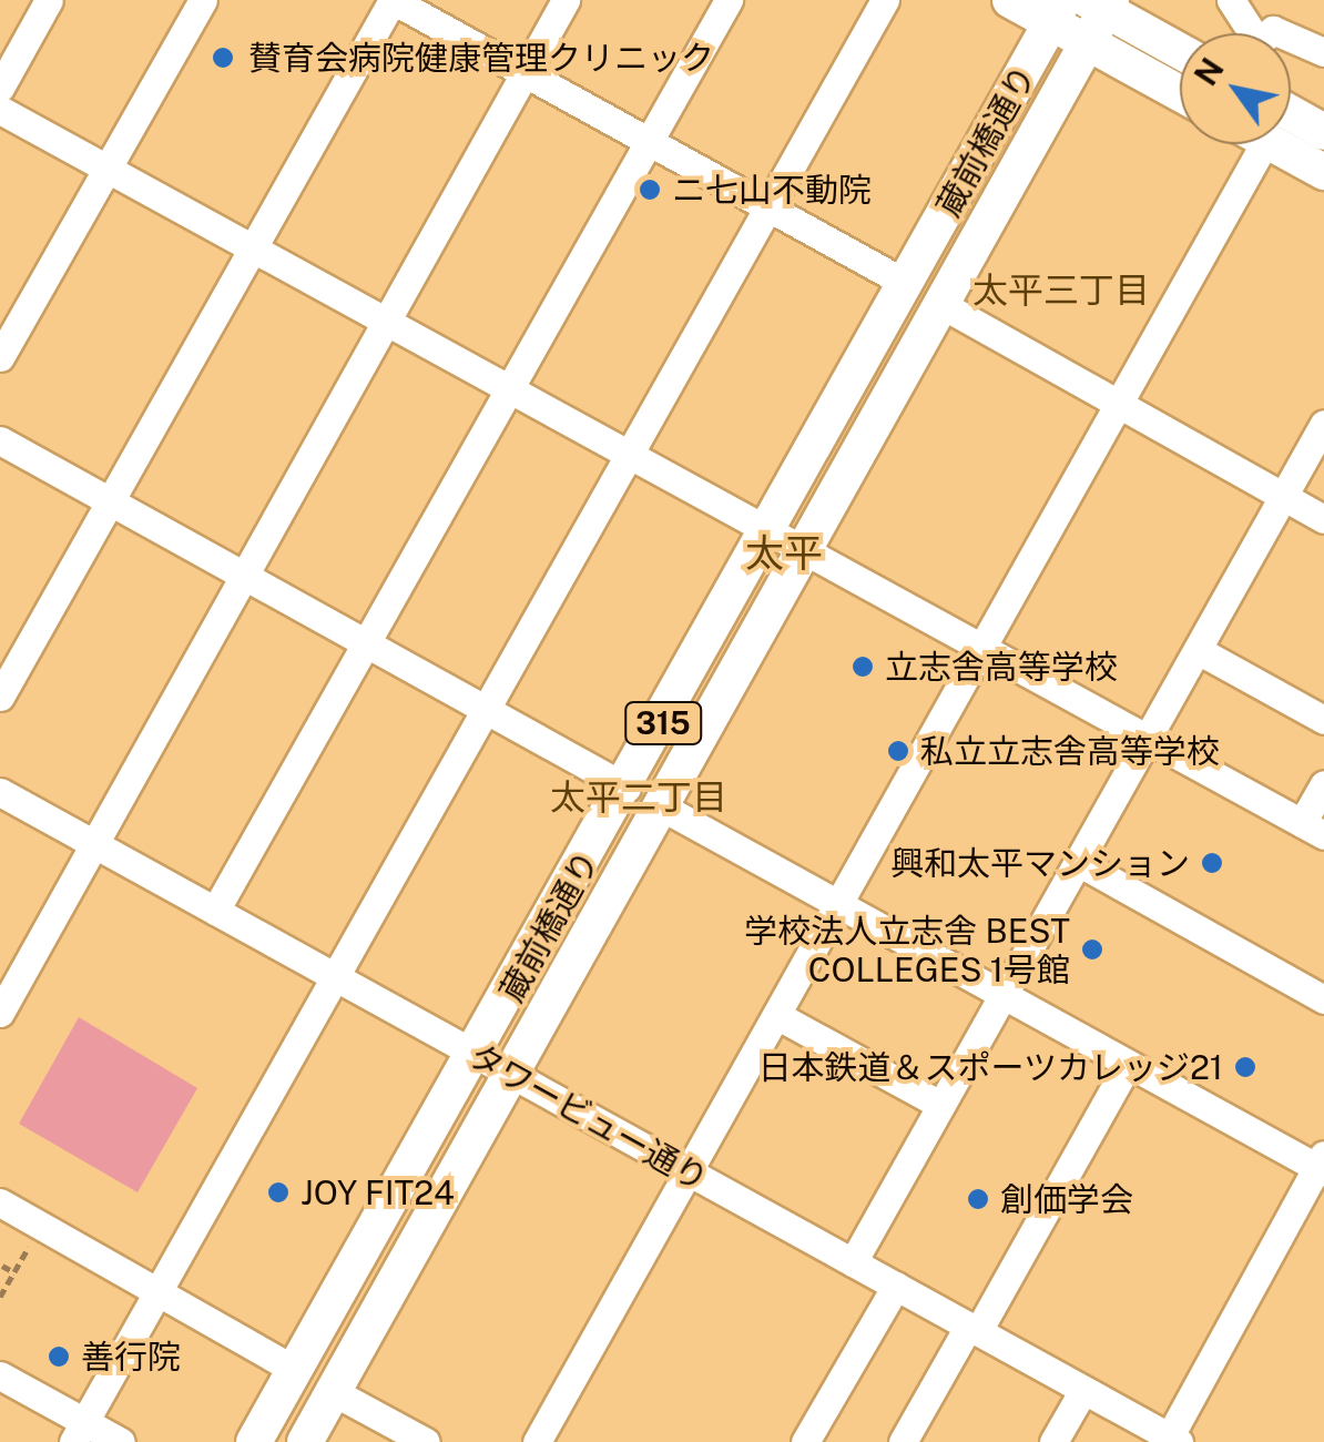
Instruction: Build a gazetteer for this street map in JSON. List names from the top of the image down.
{
  "streets": {
    "main road": ["蔵前橋通り", "315"],
    "street": ["タワービュー通り"]
  },
  "crossings": [
    ["蔵前橋通り", "タワービュー通り"]
  ],
  "districts": ["太平三丁目", "太平", "太平二丁目"],
  "places": [
    "賛育会病院健康管理クリニック",
    "ニ七山不動院",
    "立志舎高等学校",
    "私立立志舎高等学校",
    "興和太平マンション",
    "学校法人立志舎 BEST COLLEGES 1号館",
    "日本鉄道＆スポーツカレッジ21",
    "JOY FIT24",
    "創価学会",
    "善行院"
  ],
  "north": "top left"
}
